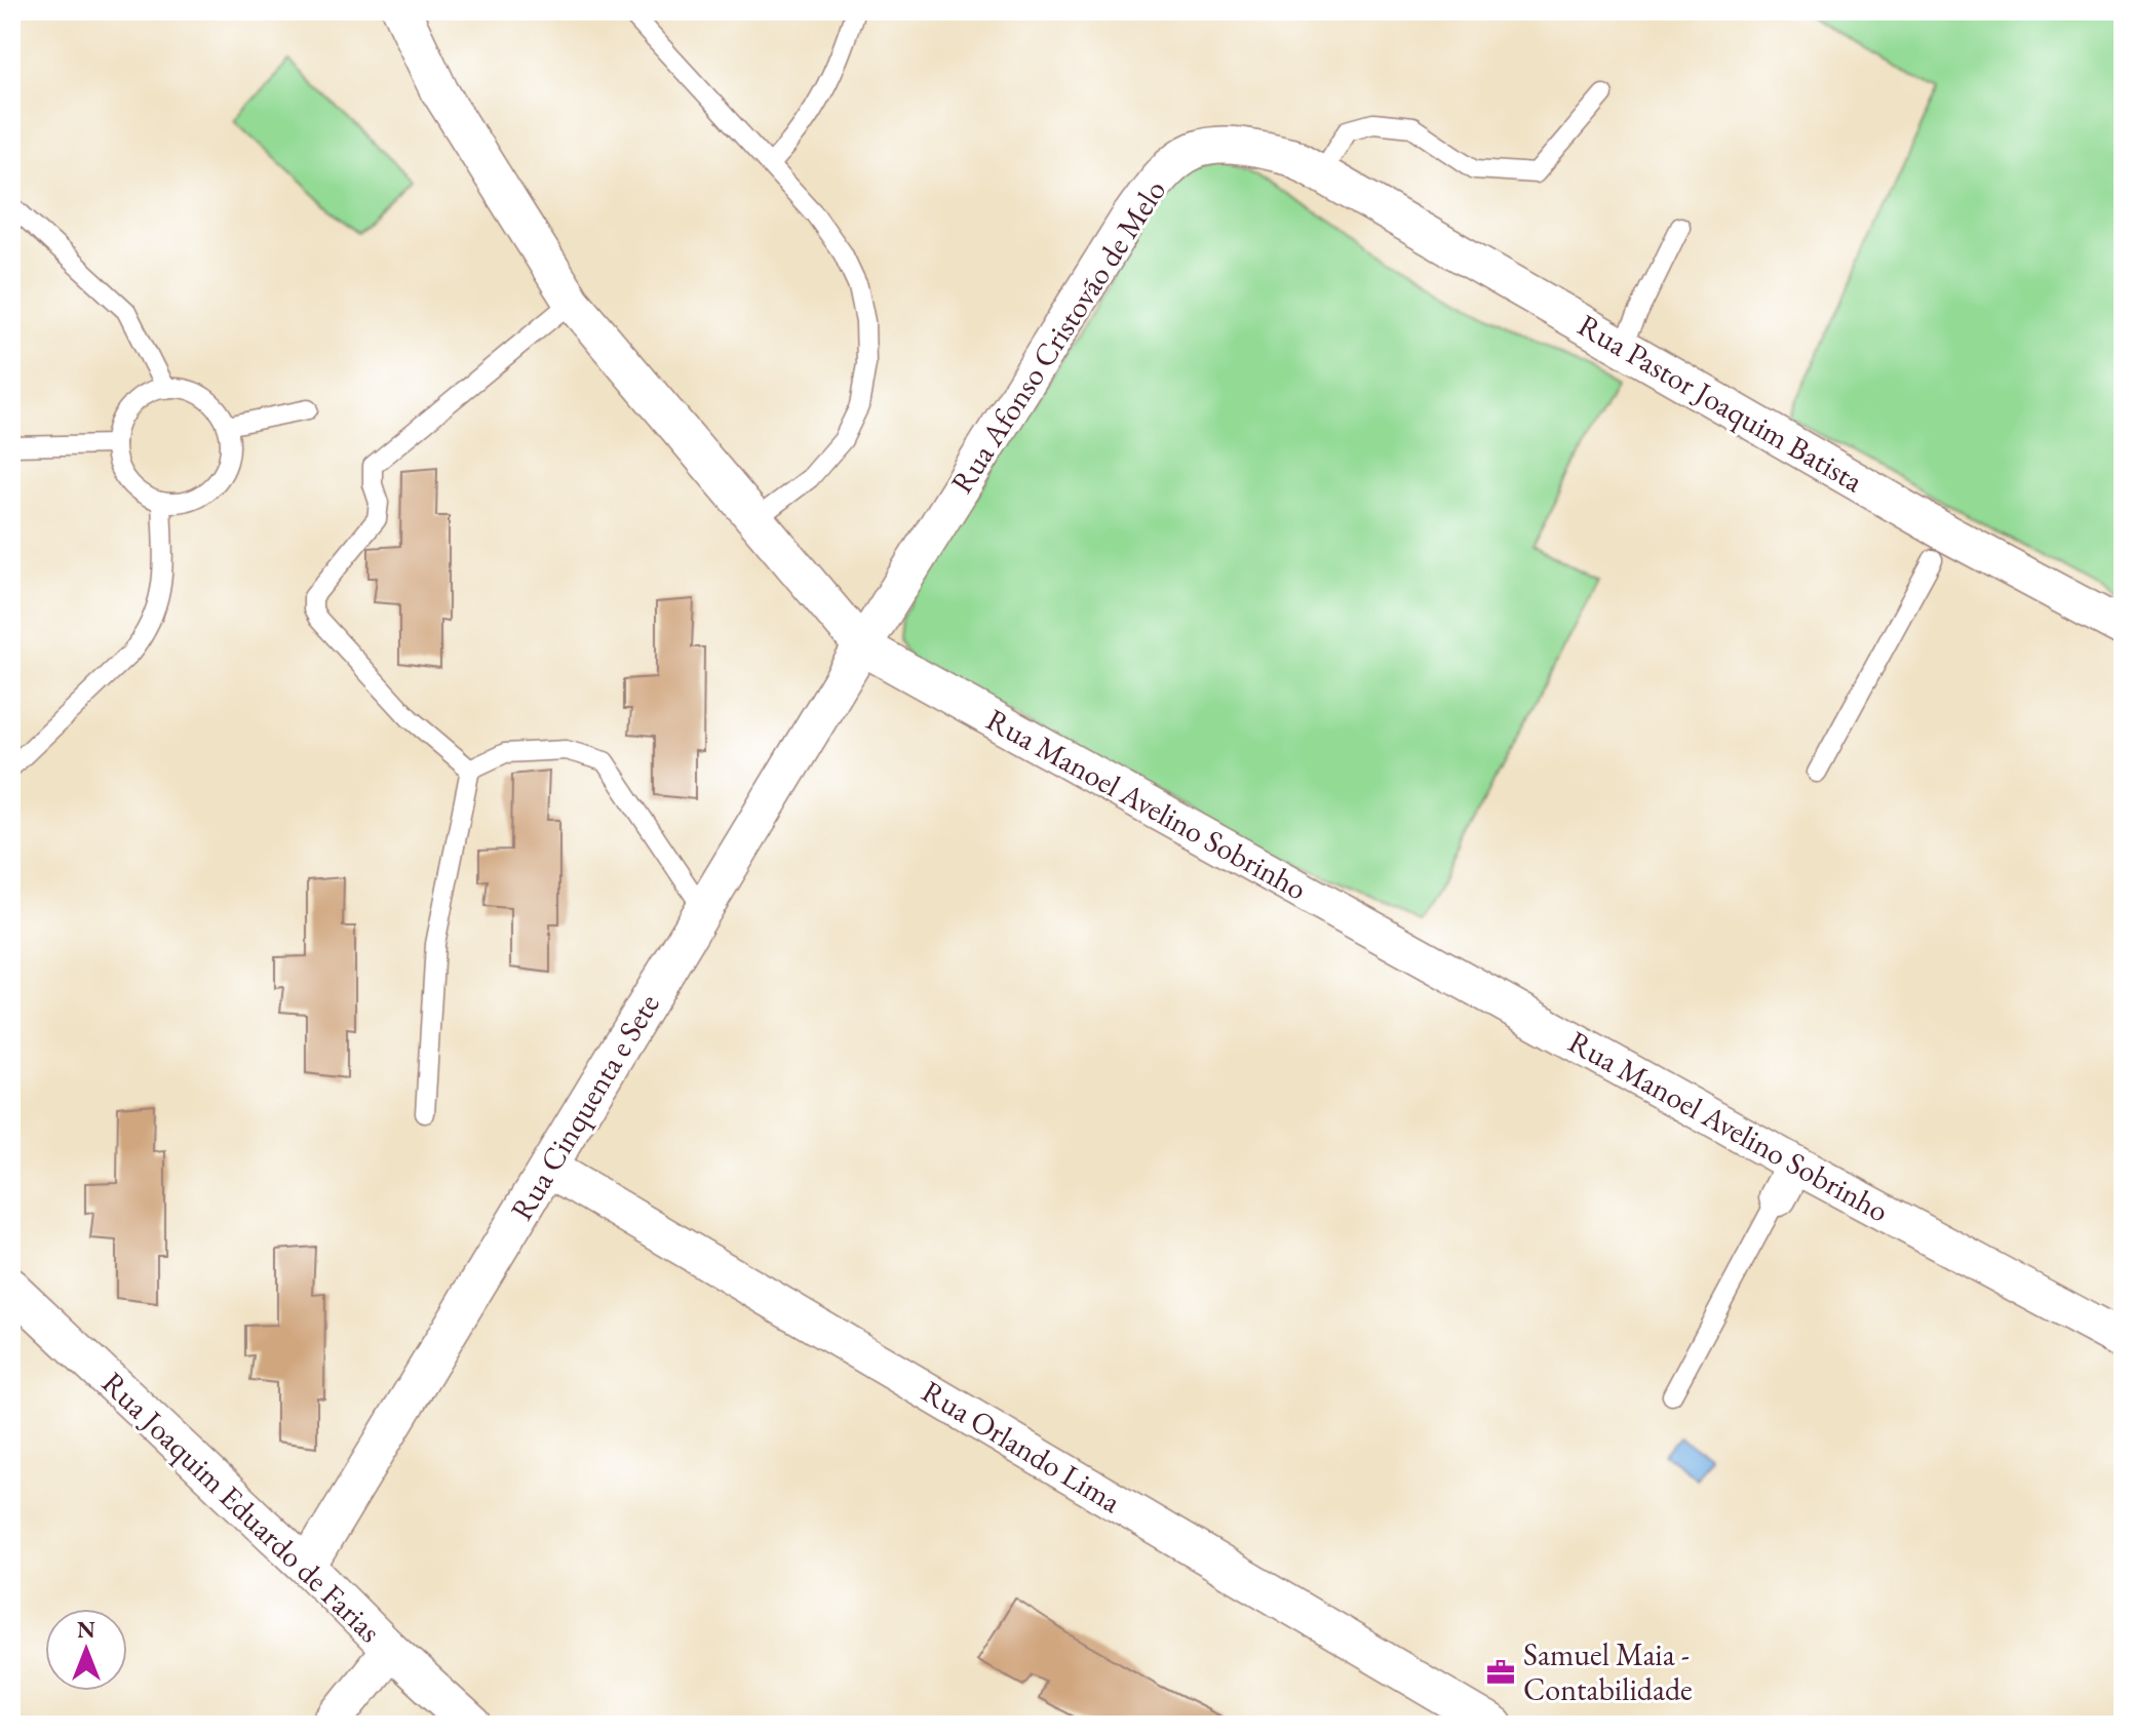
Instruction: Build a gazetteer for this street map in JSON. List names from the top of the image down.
{
  "streets": {
    "street": [
      "Rua Afonso Cristovão de Melo",
      "Rua Pastor Joaquim Batista",
      "Rua Manoel Avelino Sobrinho",
      "Rua Cinquenta e Sete",
      "Rua Orlando Lima",
      "Rua Joaquim Eduardo de Farias"
    ]
  },
  "crossings": [
    ["Rua Afonso Cristovão de Melo", "Rua Pastor Joaquim Batista"],
    ["Rua Afonso Cristovão de Melo", "Rua Manoel Avelino Sobrinho"],
    ["Rua Afonso Cristovão de Melo", "Rua Cinquenta e Sete"],
    ["Rua Manoel Avelino Sobrinho", "Rua Cinquenta e Sete"],
    ["Rua Cinquenta e Sete", "Rua Orlando Lima"],
    ["Rua Cinquenta e Sete", "Rua Joaquim Eduardo de Farias"]
  ],
  "places": {
    "office": ["Samuel Maia - Contabilidade"]
  },
  "north": "top"
}
